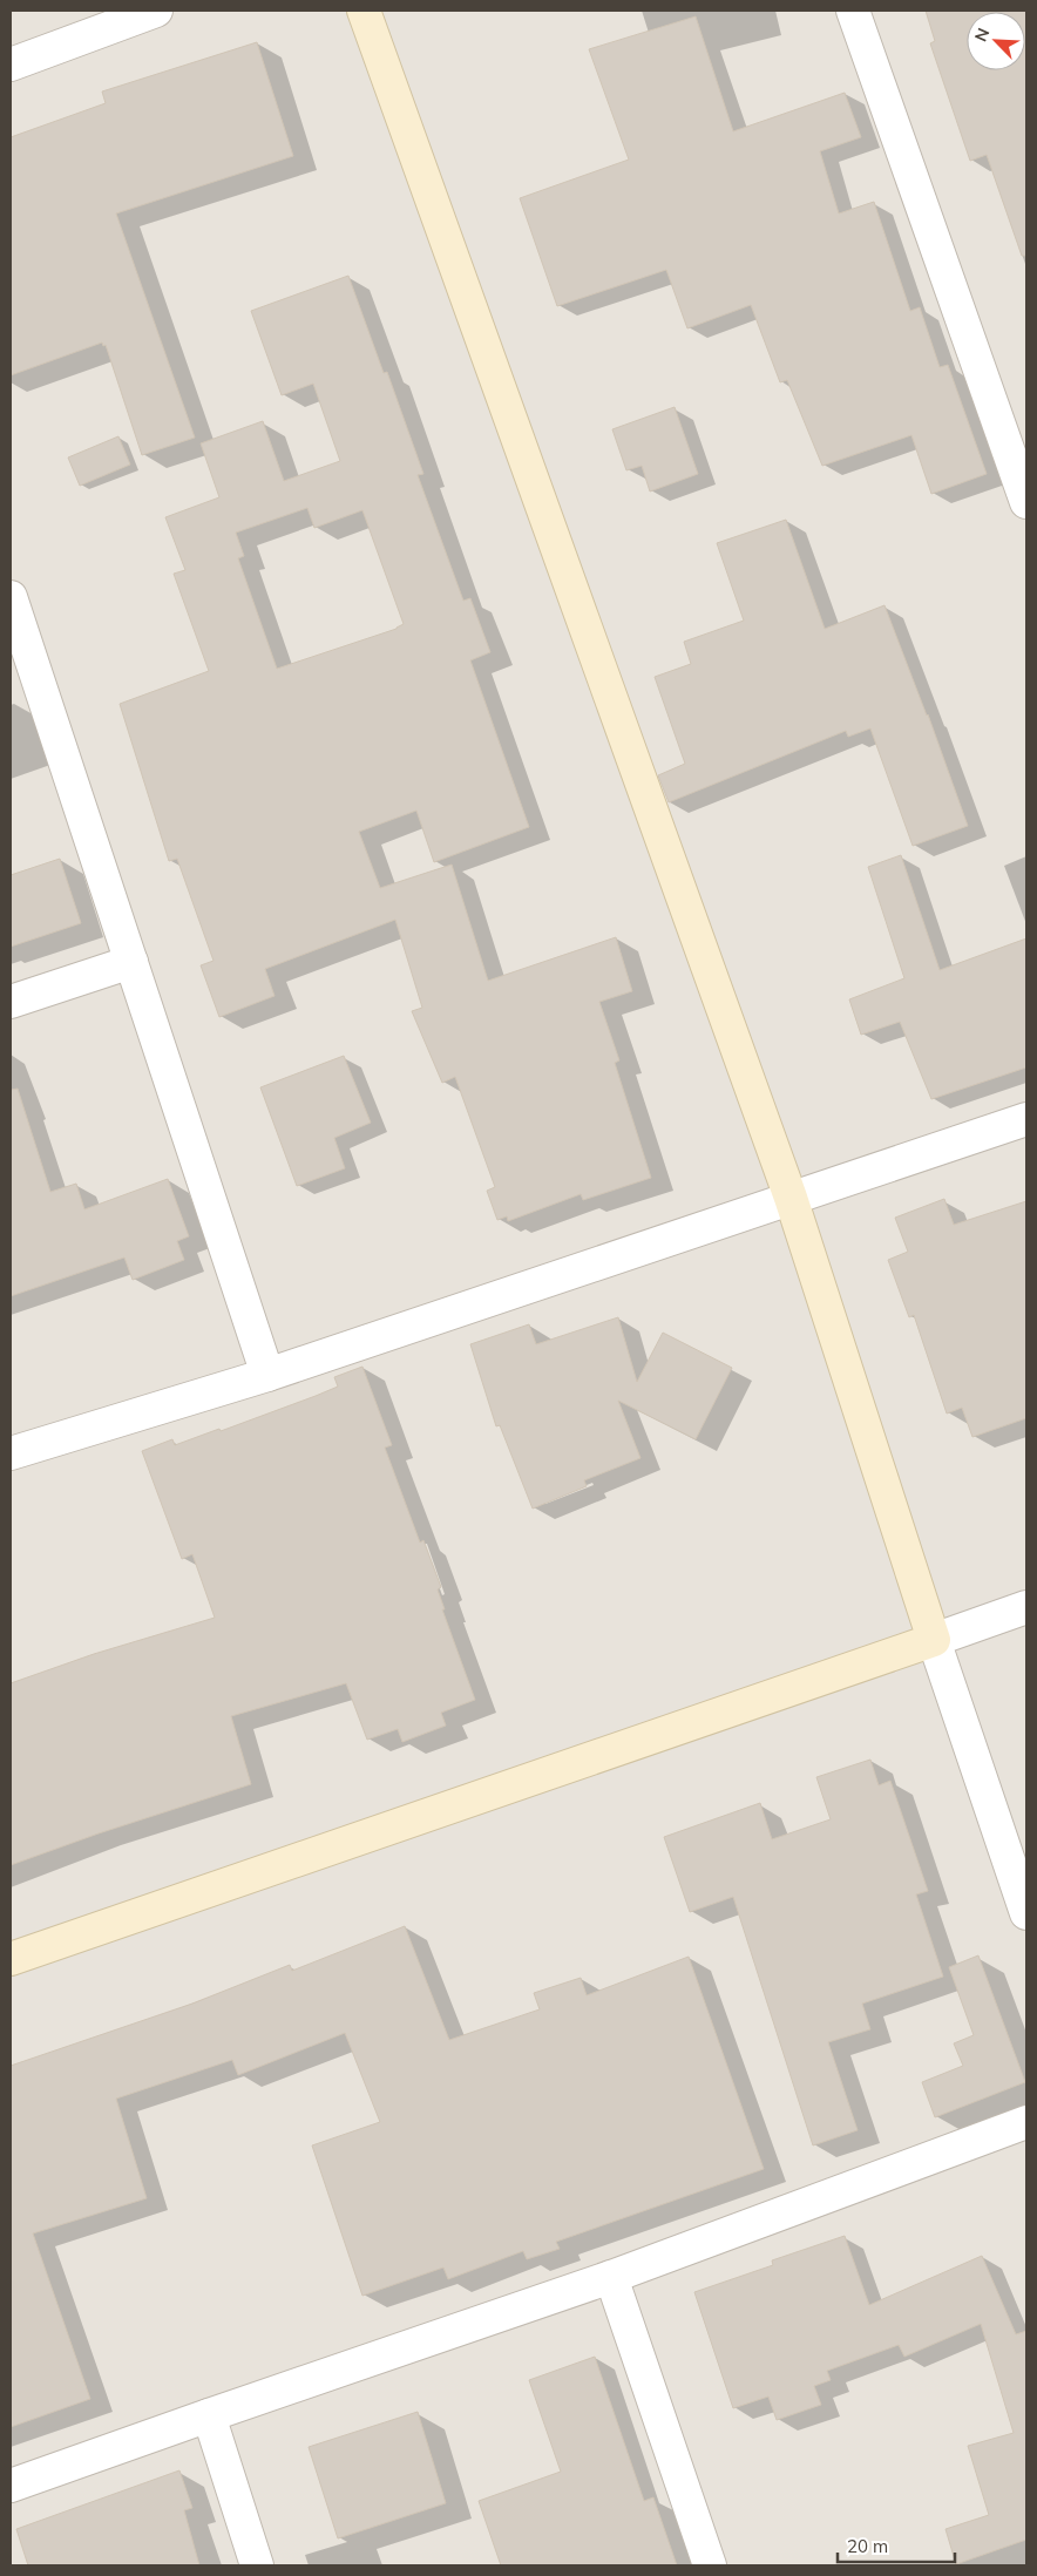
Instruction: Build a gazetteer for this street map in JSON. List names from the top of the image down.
{
  "scale_bar": "20 m",
  "north": "top left"
}
